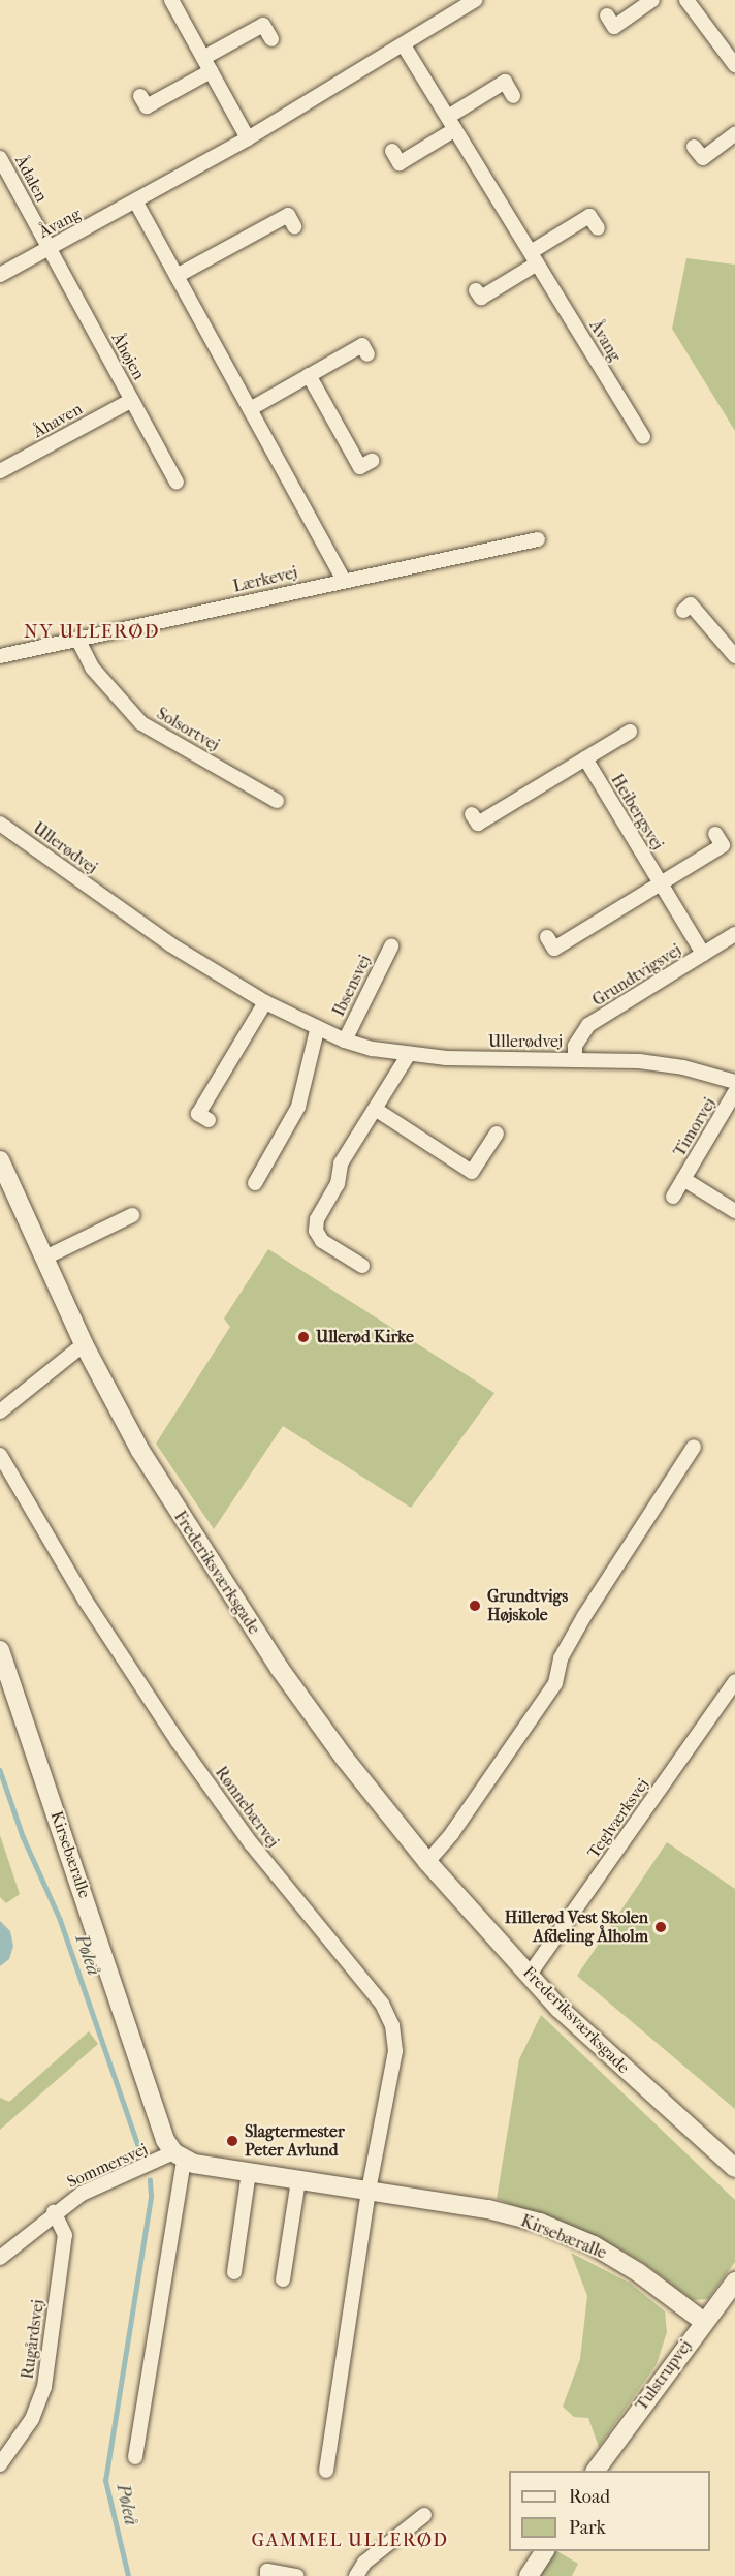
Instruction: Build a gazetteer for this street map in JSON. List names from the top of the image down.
{
  "streets": {
    "street": [
      "Ådalen",
      "Åvang",
      "Åhøjen",
      "Åhaven",
      "Lærkevej",
      "Solsortvej",
      "Heibergsvej",
      "Ullerødvej",
      "Grundtvigsvej",
      "Ibsensvej",
      "Timorvej",
      "Frederiksværksgade",
      "Rønnebærvej",
      "Teglværksvej",
      "Kirsebæralle",
      "Sommersvej",
      "Rugårdsvej",
      "Tulstrupvej"
    ]
  },
  "crossings": [
    ["Ådalen", "Åvang"],
    ["Ådalen", "Åhøjen"],
    ["Åvang", "Åhøjen"],
    ["Åhøjen", "Åhaven"],
    ["Lærkevej", "Solsortvej"],
    ["Heibergsvej", "Grundtvigsvej"],
    ["Ullerødvej", "Grundtvigsvej"],
    ["Ullerødvej", "Ibsensvej"],
    ["Frederiksværksgade", "Teglværksvej"],
    ["Rønnebærvej", "Kirsebæralle"],
    ["Kirsebæralle", "Sommersvej"],
    ["Kirsebæralle", "Tulstrupvej"],
    ["Sommersvej", "Rugårdsvej"]
  ],
  "districts": ["NY ULLERØD", "GAMMEL ULLERØD"],
  "water": ["Pøleå"],
  "places": [
    "Ullerød Kirke",
    "Grundtvigs Højskole",
    "Hillerød Vest Skolen Afdeling Ålholm",
    "Slagtermester Peter Avlund"
  ],
  "legend": ["Road", "Park"]
}
